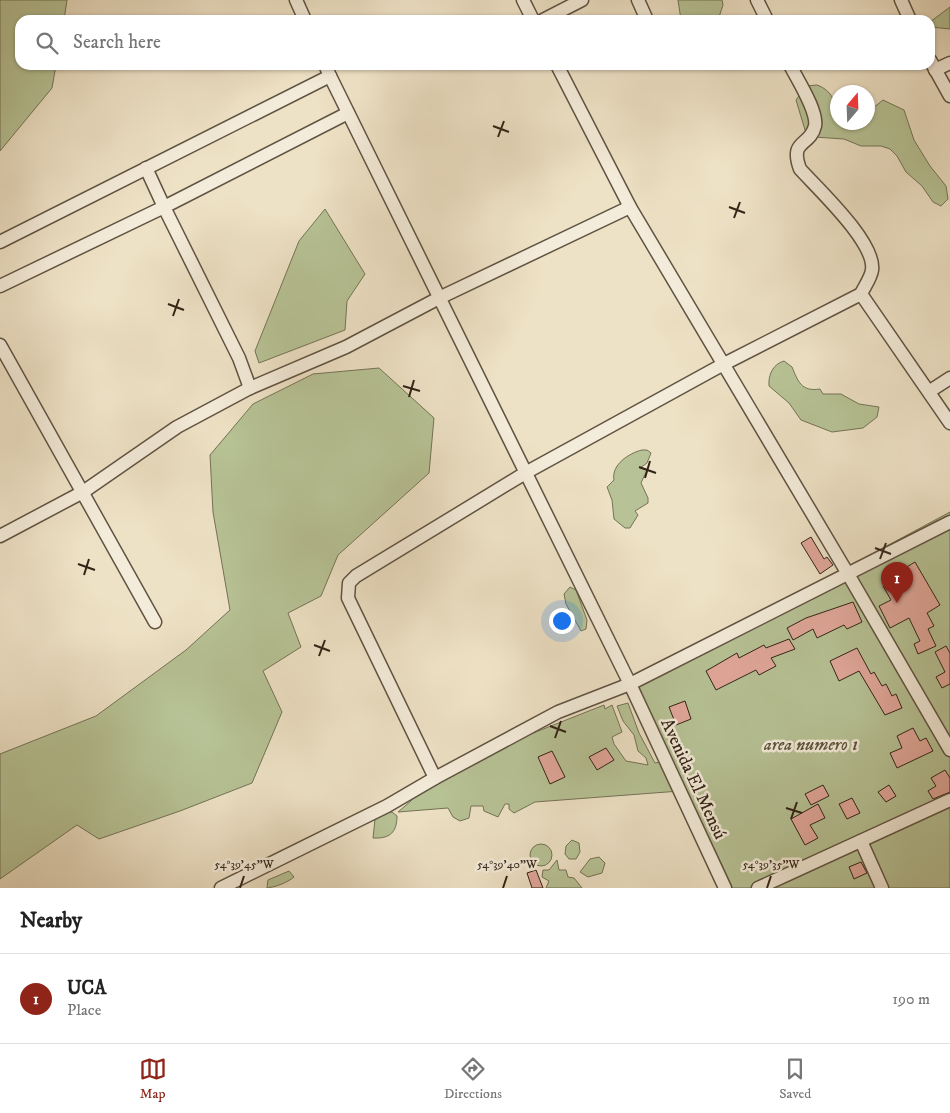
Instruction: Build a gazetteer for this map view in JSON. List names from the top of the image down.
{
  "streets": {
    "street": ["Avenida El Mensú"]
  },
  "parks": ["area numero 1"],
  "north": "top",
  "page": {
    "search": "Search here",
    "pins": "1",
    "heading": "Nearby",
    "list": [
      {
        "mark": "1",
        "name": "UCA",
        "note": "Place",
        "value": "190 m"
      }
    ],
    "nav": ["Map", "Directions", "Saved"]
  },
  "coordinates": ["54°39'45\"W", "54°39'40\"W", "54°39'35\"W"]
}
